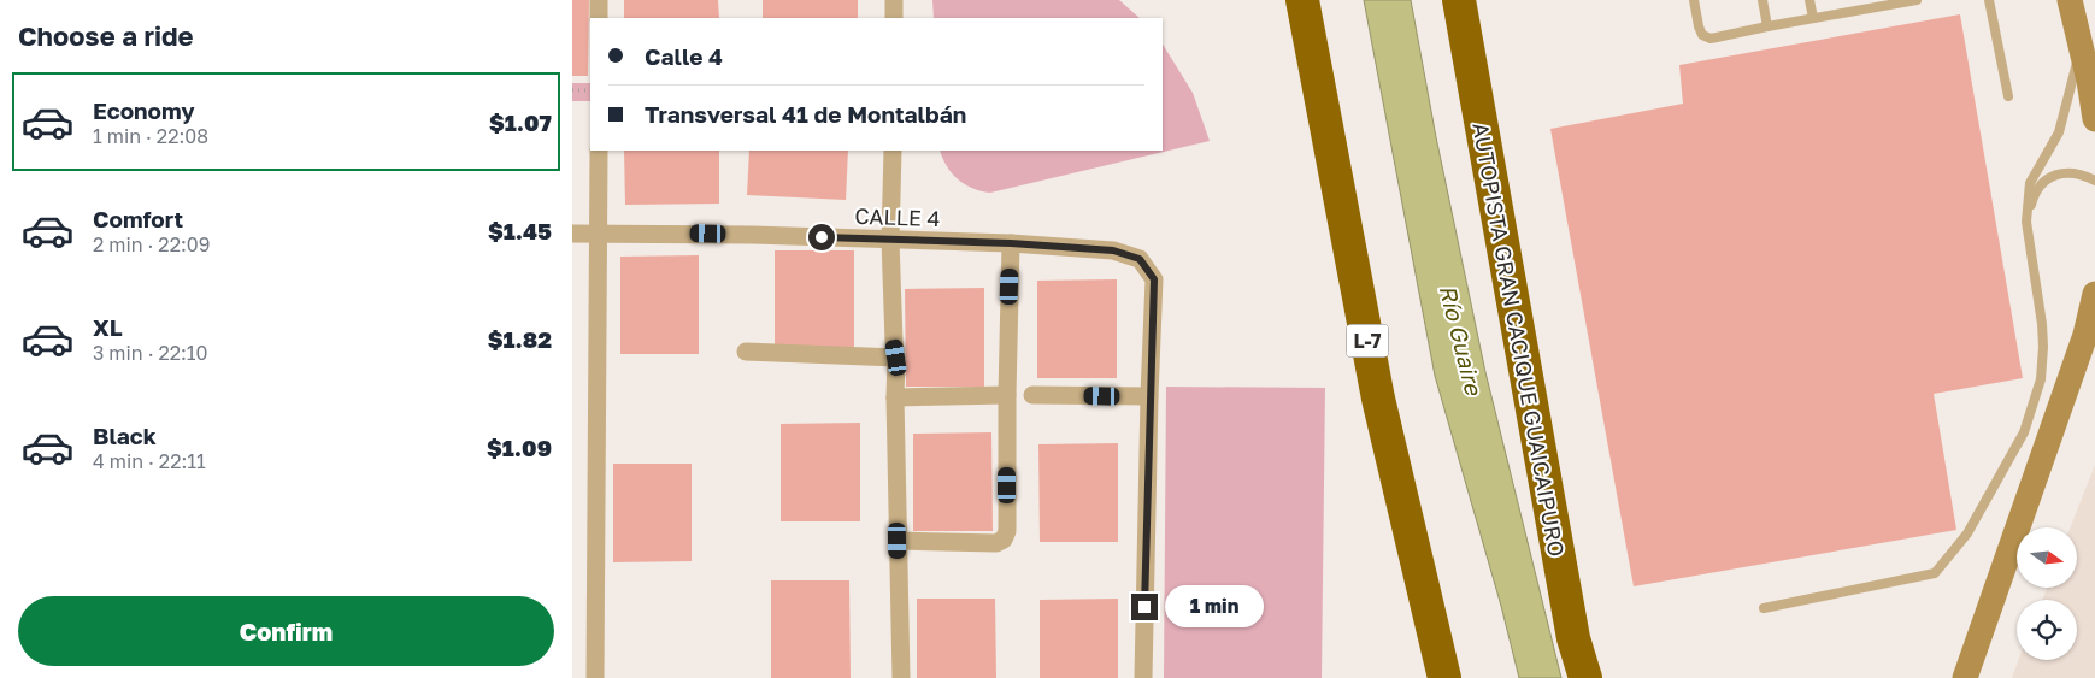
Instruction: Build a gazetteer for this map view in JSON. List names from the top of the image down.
{
  "streets": {
    "highway": ["AUTOPISTA GRAN CACIQUE GUAICAIPURO", "L-7"],
    "street": ["CALLE 4"]
  },
  "water": ["Río Guaire"],
  "north": "right",
  "page": {
    "heading": "Choose a ride",
    "banner": ["Calle 4", "Transversal 41 de Montalbán"],
    "list": [
      {
        "name": "Economy",
        "note": "1 min · 22:08",
        "value": "$1.07"
      },
      {
        "name": "Comfort",
        "note": "2 min · 22:09",
        "value": "$1.45"
      },
      {
        "name": "XL",
        "note": "3 min · 22:10",
        "value": "$1.82"
      },
      {
        "name": "Black",
        "note": "4 min · 22:11",
        "value": "$1.09"
      }
    ],
    "buttons": "Confirm",
    "bubble": "1 min"
  }
}
